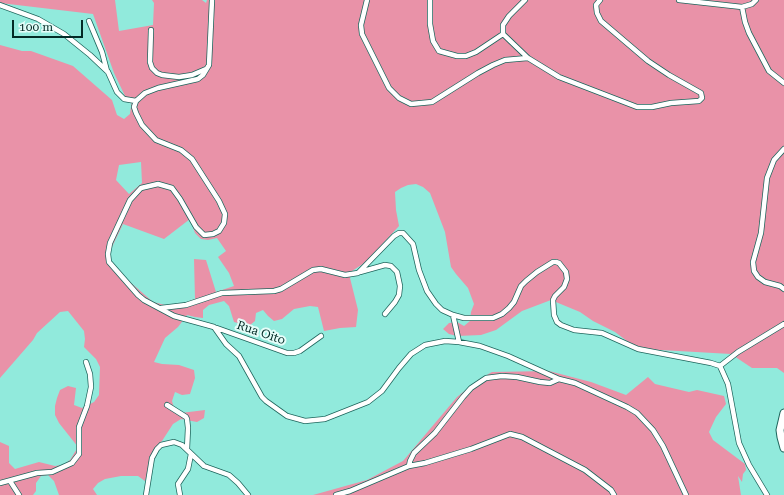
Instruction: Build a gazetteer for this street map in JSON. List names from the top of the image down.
{
  "streets": {
    "street": ["Rua Oito"]
  },
  "scale_bar": "100 m"
}
